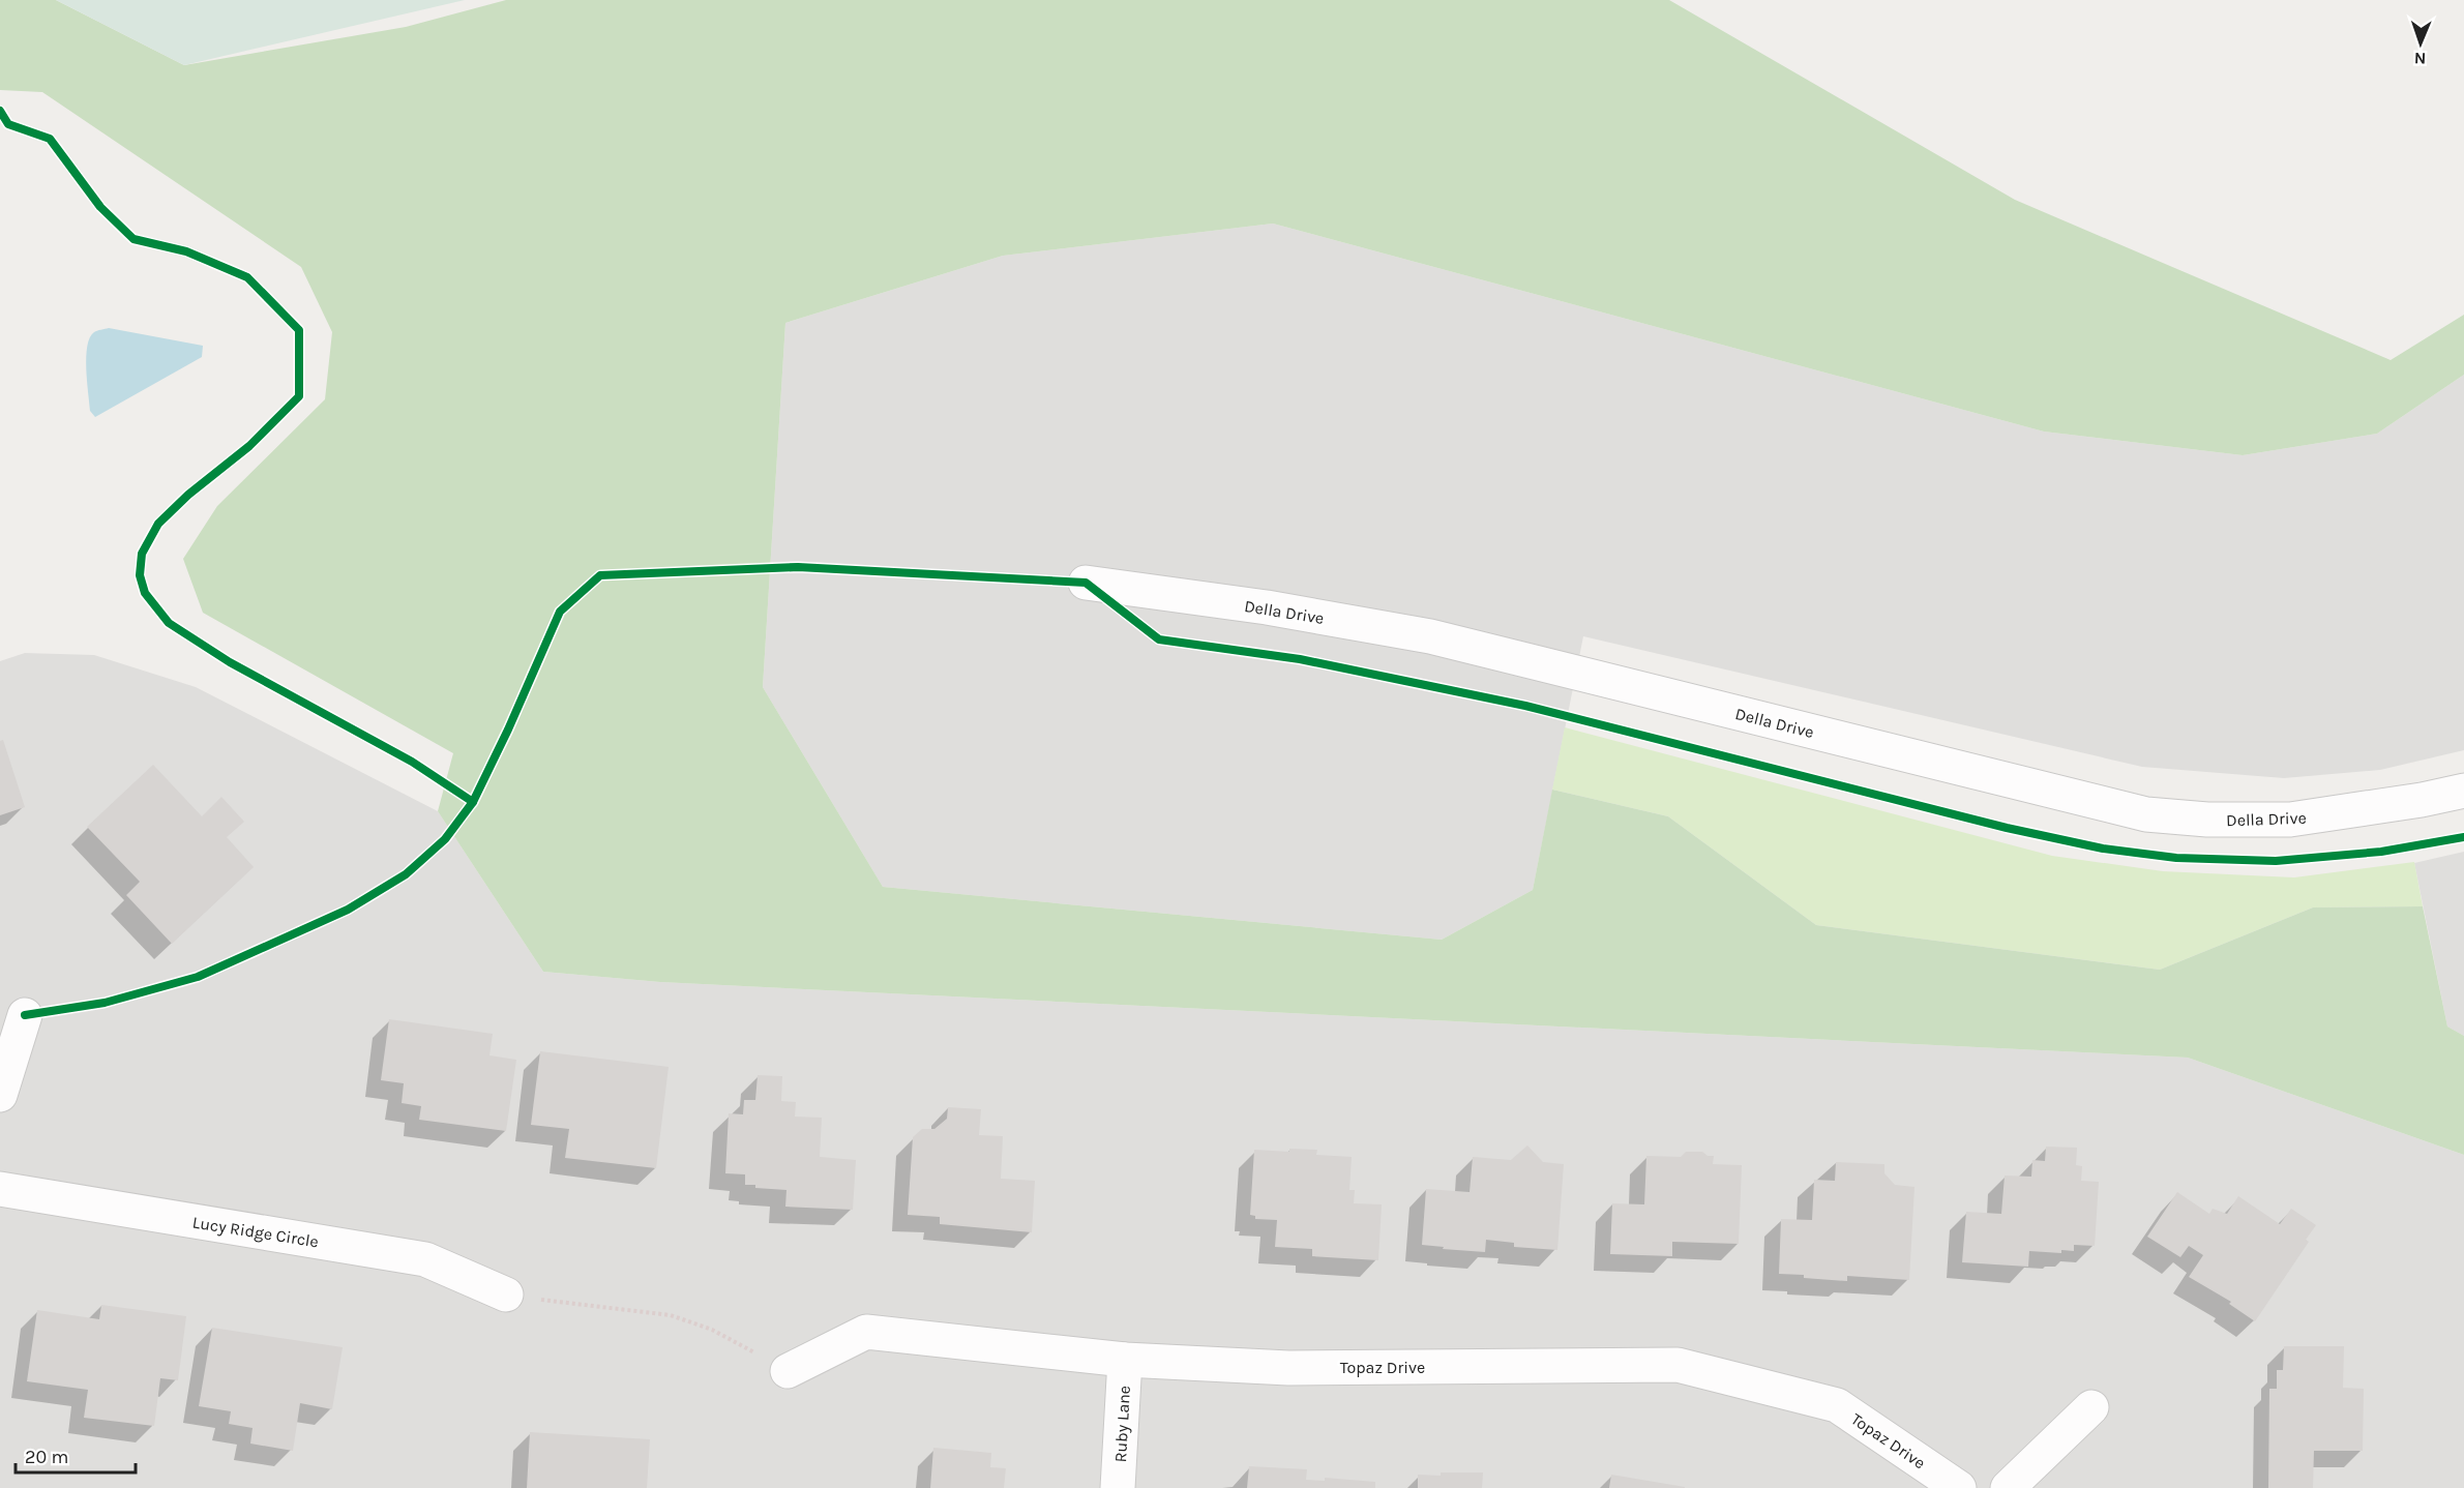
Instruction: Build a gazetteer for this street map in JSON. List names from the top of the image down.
{
  "streets": {
    "street": [
      "Della Drive",
      "Lucy Ridge Circle",
      "Topaz Drive",
      "Ruby Lane"
    ]
  },
  "crossings": [
    ["Topaz Drive", "Ruby Lane"]
  ],
  "scale_bar": "20 m",
  "north": "bottom"
}
